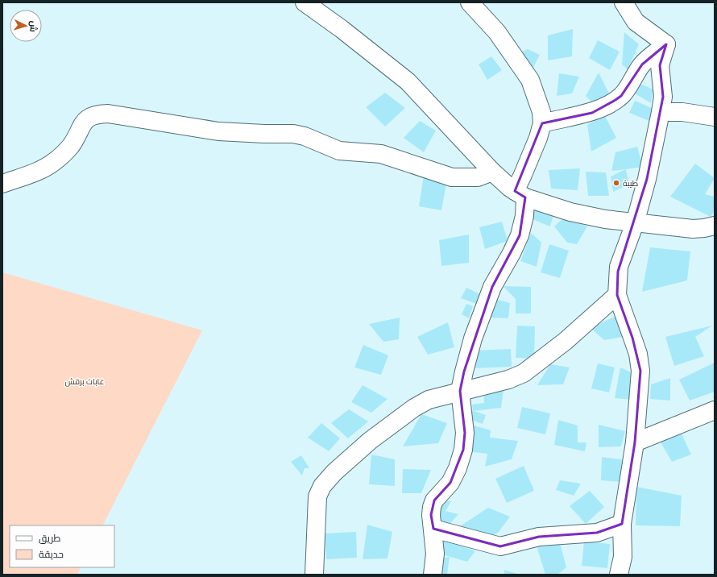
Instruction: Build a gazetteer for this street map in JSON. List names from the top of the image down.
{
  "parks": ["غابات برقش"],
  "places": ["طيبة"],
  "legend": ["طريق", "حديقة"],
  "north": "right"
}
